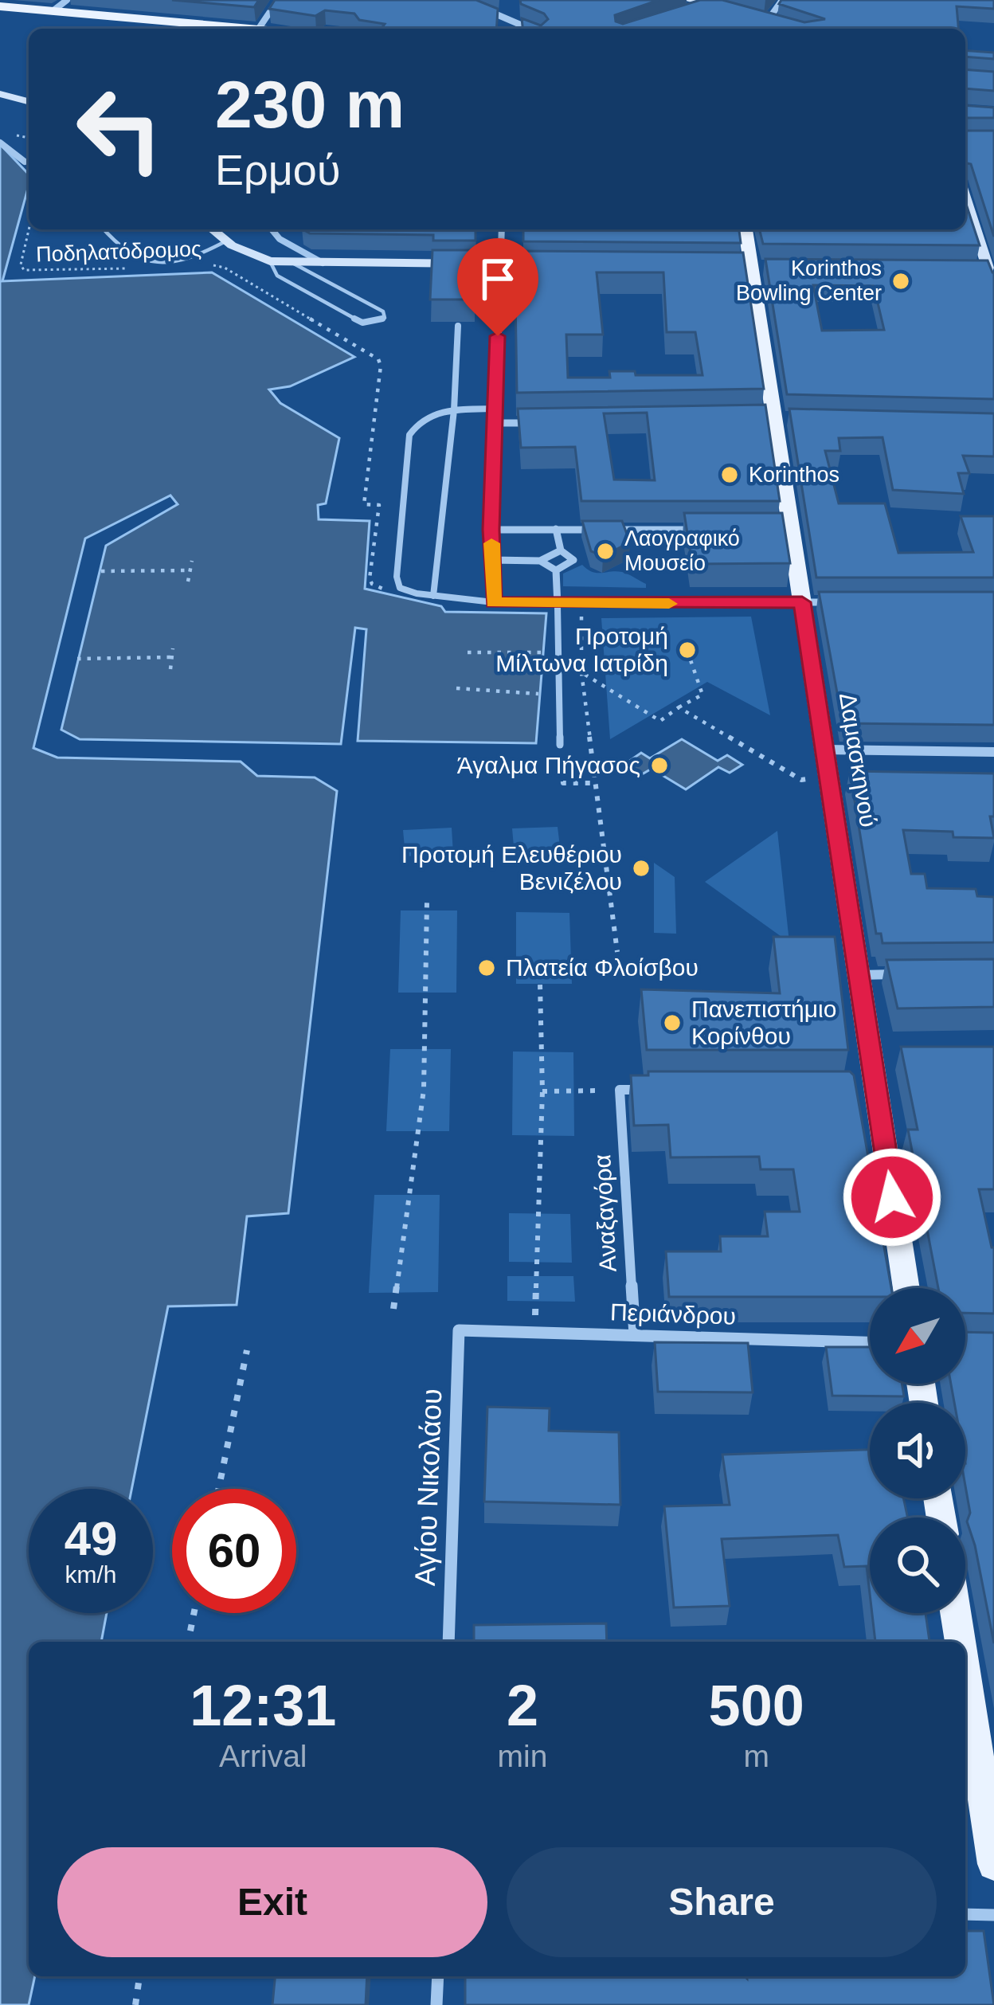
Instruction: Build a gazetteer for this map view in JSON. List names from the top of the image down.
{
  "streets": {
    "main road": ["Δαμασκηνού"],
    "street": ["Αναξαγόρα", "Περιάνδρου", "Αγίου Νικολάου"],
    "path": ["Ποδηλατόδρομος"]
  },
  "crossings": [
    ["Αναξαγόρα", "Περιάνδρου"],
    ["Περιάνδρου", "Αγίου Νικολάου"]
  ],
  "places": [
    "Korinthos Bowling Center",
    "Korinthos",
    "Λαογραφικό Μουσείο",
    "Προτομή Μίλτωνα Ιατρίδη",
    "Άγαλμα Πήγασος",
    "Προτομή Ελευθέριου Βενιζέλου",
    "Πλατεία Φλοίσβου",
    "Πανεπιστήμιο Κορίνθου"
  ],
  "north": "bottom left",
  "page": {
    "turn": ["230 m", "Ερμού"],
    "speed": "49 km/h",
    "limit": "60",
    "eta": [
      "12:31",
      "Arrival",
      "2",
      "min",
      "500",
      "m"
    ],
    "buttons": ["Exit", "Share"]
  }
}
